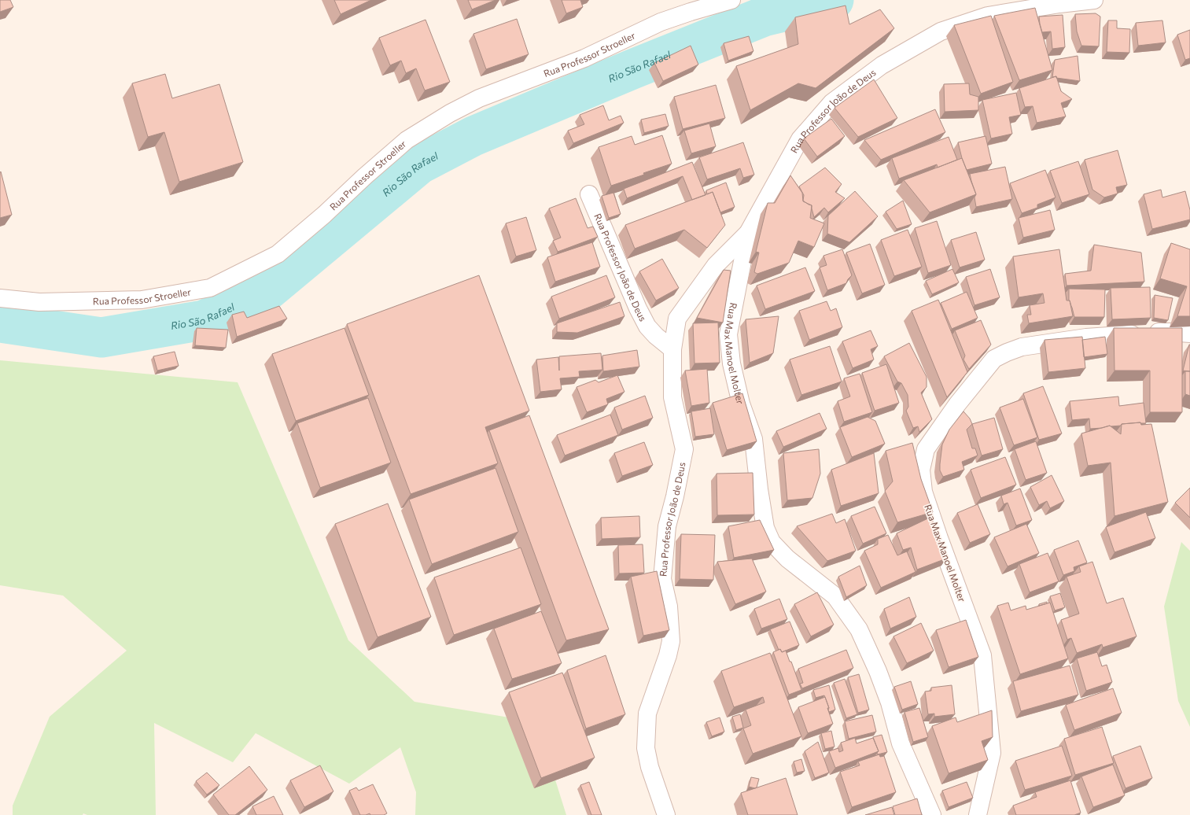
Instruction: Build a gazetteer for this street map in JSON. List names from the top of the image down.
{
  "streets": {
    "street": ["Rua Professor Stroeller", "Rua Professor João de Deus", "Rua Max Manoel Molter"]
  },
  "crossings": [
    ["Rua Professor João de Deus", "Rua Max Manoel Molter"]
  ],
  "water": ["Rio São Rafael"]
}
